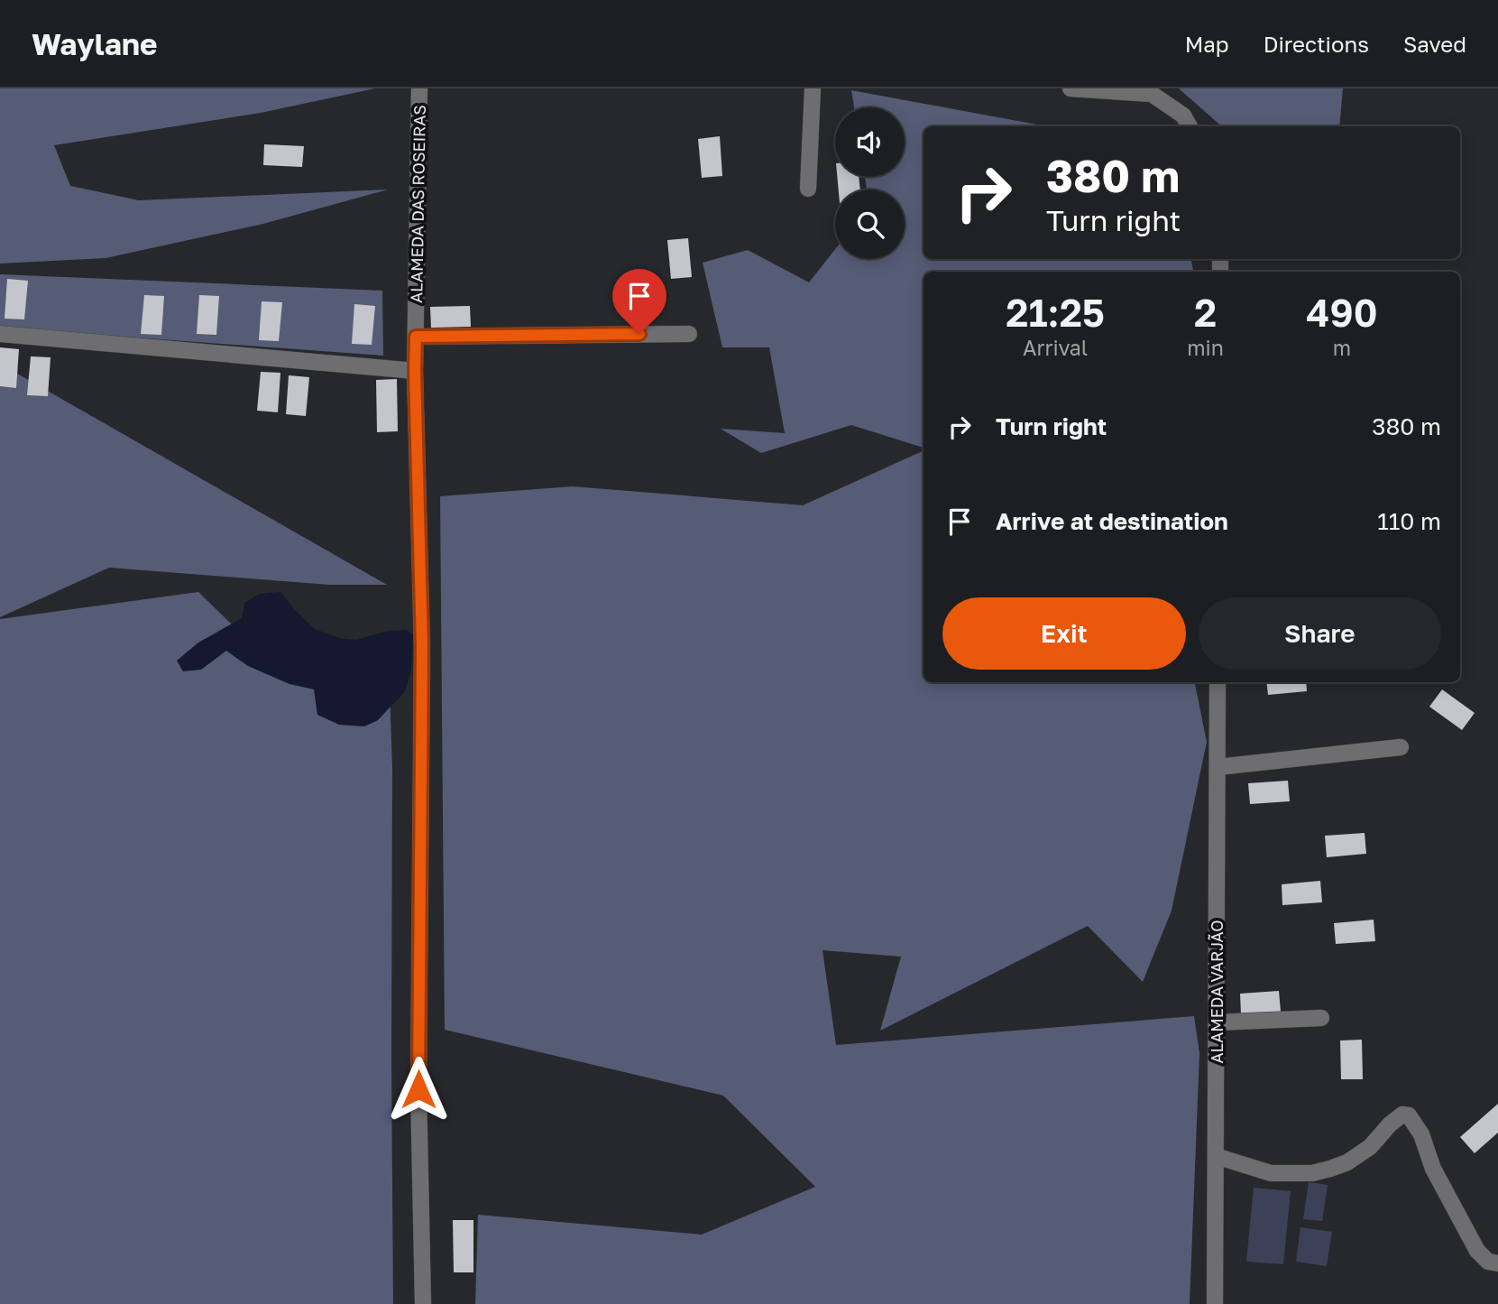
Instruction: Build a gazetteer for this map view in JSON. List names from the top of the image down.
{
  "streets": {
    "street": ["ALAMEDA DAS ROSEIRAS", "ALAMEDA VARJÃO"]
  },
  "page": {
    "header": "Waylane",
    "nav": ["Map", "Directions", "Saved"],
    "turn": ["380 m", "Turn right"],
    "eta": [
      "21:25",
      "Arrival",
      "2",
      "min",
      "490",
      "m"
    ],
    "list": [
      {
        "name": "Turn right",
        "value": "380 m"
      },
      {
        "name": "Arrive at destination",
        "value": "110 m"
      }
    ],
    "buttons": ["Exit", "Share"]
  }
}
